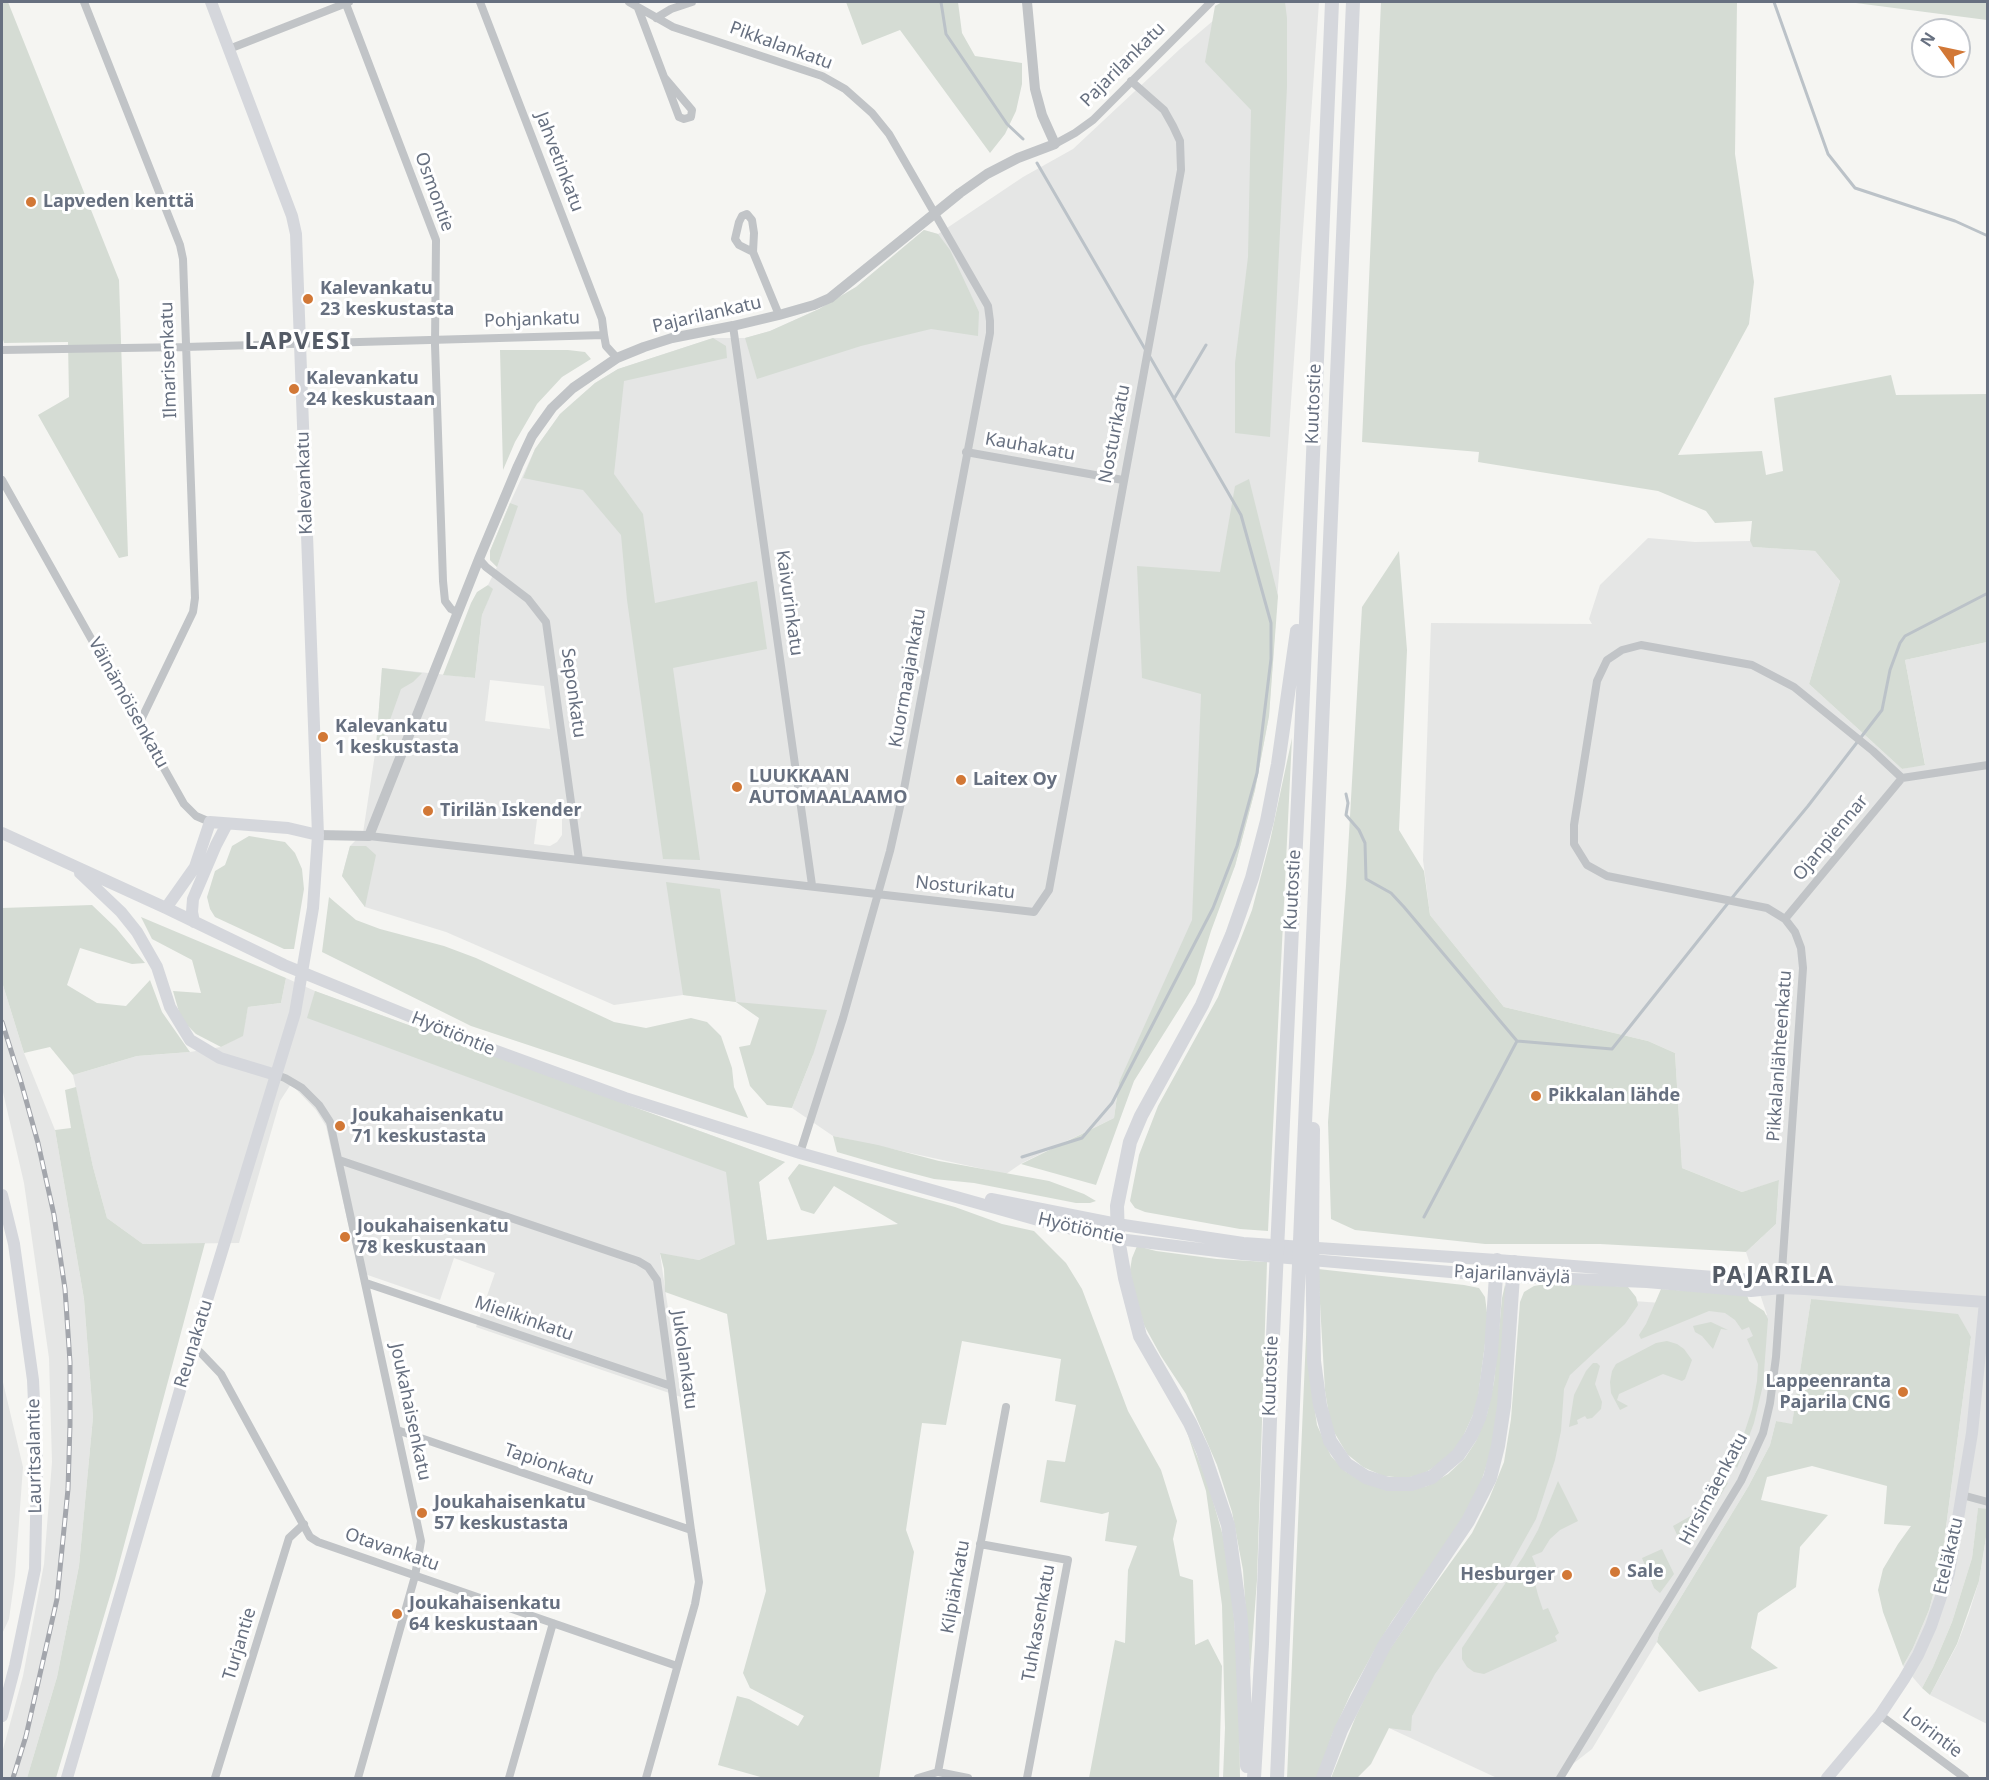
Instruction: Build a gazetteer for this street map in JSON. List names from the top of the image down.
{
  "streets": {
    "highway": ["Kuutostie"],
    "main road": [
      "Kalevankatu",
      "Väinämöisenkatu",
      "Hyötiöntie",
      "Pajarilanväylä",
      "Reunakatu",
      "Lauritsalantie",
      "Eteläkatu"
    ],
    "street": [
      "Pikkalankatu",
      "Pajarilankatu",
      "Jahvetinkatu",
      "Osmontie",
      "Pohjankatu",
      "Ilmarisenkatu",
      "Nosturikatu",
      "Kauhakatu",
      "Kaivurinkatu",
      "Kuormaajankatu",
      "Seponkatu",
      "Ojanpiennar",
      "Pikkalanlähteenkatu",
      "Mielikinkatu",
      "Jukolankatu",
      "Joukahaisenkatu",
      "Tapionkatu",
      "Hirsimäenkatu",
      "Otavankatu",
      "Kilpiänkatu",
      "Tuhkasenkatu",
      "Turjantie",
      "Loirintie"
    ]
  },
  "crossings": [
    ["Pikkalankatu", "Pajarilankatu"],
    ["Pikkalankatu", "Kuormaajankatu"],
    ["Pajarilankatu", "Osmontie"],
    ["Pajarilankatu", "Pohjankatu"],
    ["Pajarilankatu", "Nosturikatu"],
    ["Pajarilankatu", "Kaivurinkatu"],
    ["Pajarilankatu", "Kuormaajankatu"],
    ["Pajarilankatu", "Seponkatu"],
    ["Jahvetinkatu", "Pohjankatu"],
    ["Osmontie", "Pohjankatu"],
    ["Pohjankatu", "Ilmarisenkatu"],
    ["Pohjankatu", "Kalevankatu"],
    ["Ilmarisenkatu", "Väinämöisenkatu"],
    ["Nosturikatu", "Kauhakatu"],
    ["Nosturikatu", "Kalevankatu"],
    ["Nosturikatu", "Kaivurinkatu"],
    ["Nosturikatu", "Kuormaajankatu"],
    ["Nosturikatu", "Seponkatu"],
    ["Nosturikatu", "Väinämöisenkatu"],
    ["Kauhakatu", "Kuormaajankatu"],
    ["Kalevankatu", "Väinämöisenkatu"],
    ["Kalevankatu", "Reunakatu"],
    ["Kuormaajankatu", "Hyötiöntie"],
    ["Ojanpiennar", "Pikkalanlähteenkatu"],
    ["Hyötiöntie", "Pajarilanväylä"],
    ["Pikkalanlähteenkatu", "Pajarilanväylä"],
    ["Pikkalanlähteenkatu", "Hirsimäenkatu"],
    ["Pajarilanväylä", "Hirsimäenkatu"],
    ["Pajarilanväylä", "Eteläkatu"],
    ["Mielikinkatu", "Jukolankatu"],
    ["Mielikinkatu", "Joukahaisenkatu"],
    ["Reunakatu", "Joukahaisenkatu"],
    ["Reunakatu", "Otavankatu"],
    ["Jukolankatu", "Joukahaisenkatu"],
    ["Jukolankatu", "Tapionkatu"],
    ["Jukolankatu", "Otavankatu"],
    ["Joukahaisenkatu", "Tapionkatu"],
    ["Joukahaisenkatu", "Otavankatu"],
    ["Otavankatu", "Turjantie"],
    ["Eteläkatu", "Loirintie"],
    ["Kilpiänkatu", "Tuhkasenkatu"]
  ],
  "districts": ["LAPVESI", "PAJARILA"],
  "places": [
    "Lapveden kenttä",
    "Kalevankatu 23 keskustasta",
    "Kalevankatu 24 keskustaan",
    "Kalevankatu 1 keskustasta",
    "Laitex Oy",
    "LUUKKAAN AUTOMAALAAMO",
    "Tirilän Iskender",
    "Pikkalan lähde",
    "Joukahaisenkatu 71 keskustasta",
    "Joukahaisenkatu 78 keskustaan",
    "Lappeenranta Pajarila CNG",
    "Joukahaisenkatu 57 keskustasta",
    "Sale",
    "Hesburger",
    "Joukahaisenkatu 64 keskustaan"
  ],
  "north": "top left"
}
